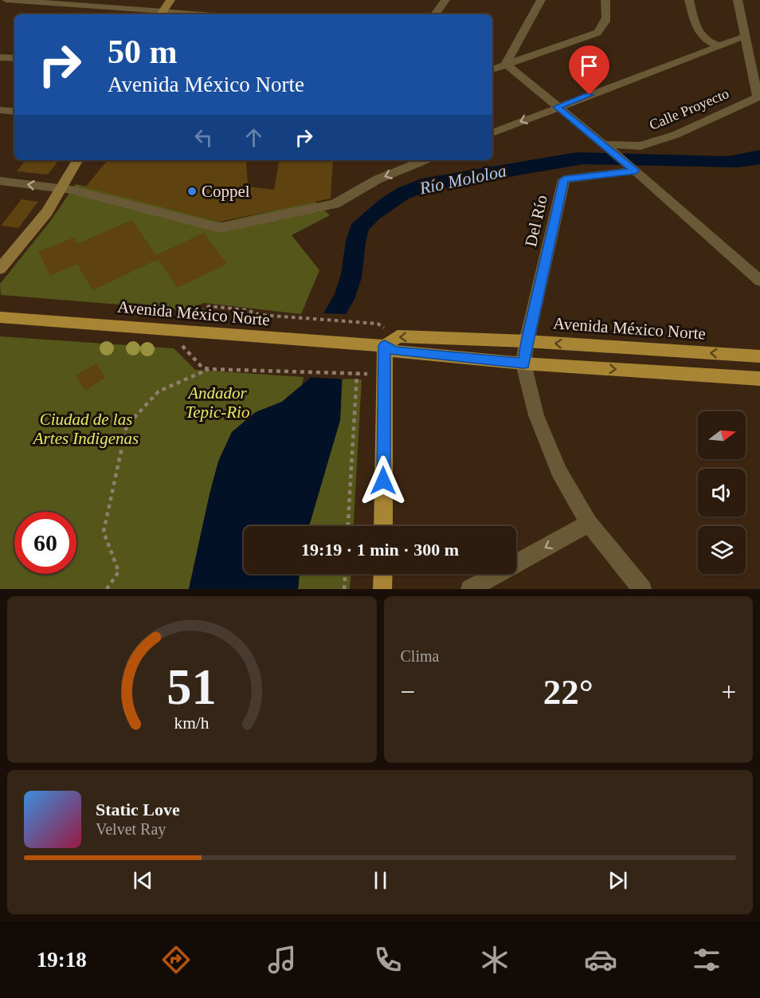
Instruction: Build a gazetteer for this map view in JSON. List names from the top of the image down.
{
  "streets": {
    "main road": ["Avenida México Norte"],
    "street": ["Calle Proyecto", "Del Río"]
  },
  "crossings": [
    ["Del Río", "Avenida México Norte"]
  ],
  "water": ["Río Mololoa"],
  "parks": ["Andador Tepic-Rio", "Ciudad de las Artes Indigenas"],
  "places": ["Coppel"],
  "north": "right",
  "page": {
    "turn": ["50 m", "Avenida México Norte"],
    "limit": "60",
    "trip": "19:19 · 1 min · 300 m",
    "tile": "Clima",
    "heat": ["−", "22°", "+"],
    "song": ["Static Love", "Velvet Ray"],
    "tabs": "19:18",
    "gauge": ["51", "km/h"]
  }
}
